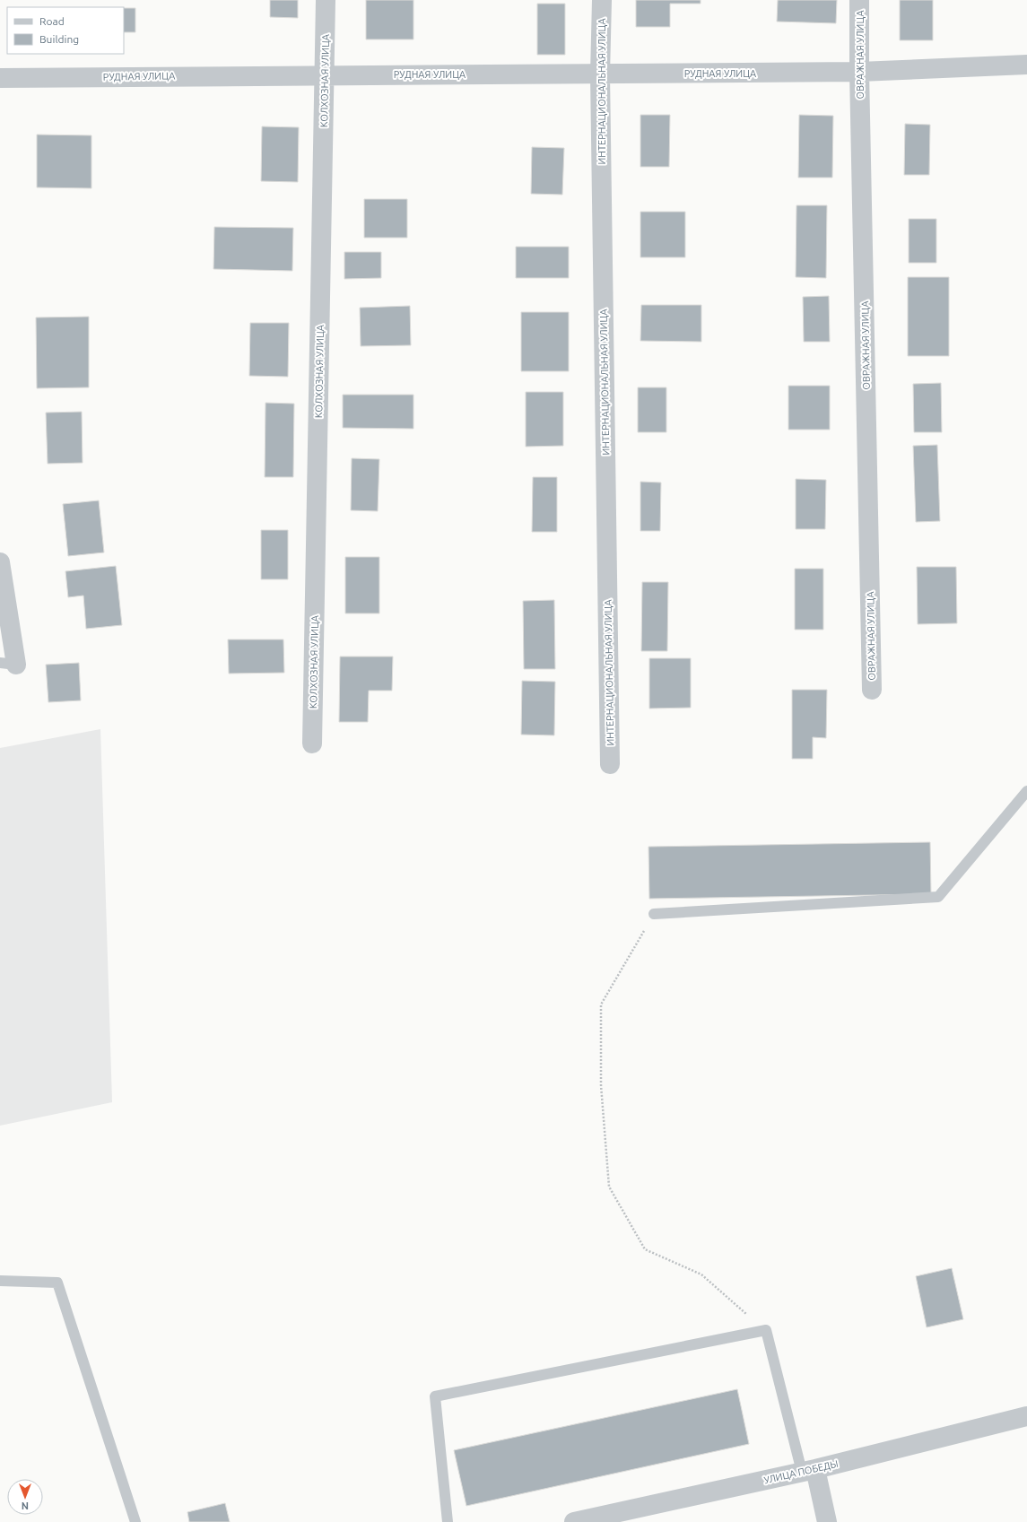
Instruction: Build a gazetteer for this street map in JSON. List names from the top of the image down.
{
  "streets": {
    "street": [
      "ОВРАЖНАЯ УЛИЦА",
      "РУДНАЯ УЛИЦА",
      "КОЛХОЗНАЯ УЛИЦА",
      "ИНТЕРНАЦИОНАЛЬНАЯ УЛИЦА",
      "УЛИЦА ПОБЕДЫ"
    ]
  },
  "crossings": [
    ["ОВРАЖНАЯ УЛИЦА", "РУДНАЯ УЛИЦА"],
    ["РУДНАЯ УЛИЦА", "КОЛХОЗНАЯ УЛИЦА"],
    ["РУДНАЯ УЛИЦА", "ИНТЕРНАЦИОНАЛЬНАЯ УЛИЦА"]
  ],
  "legend": ["Road", "Building"],
  "north": "bottom"
}
